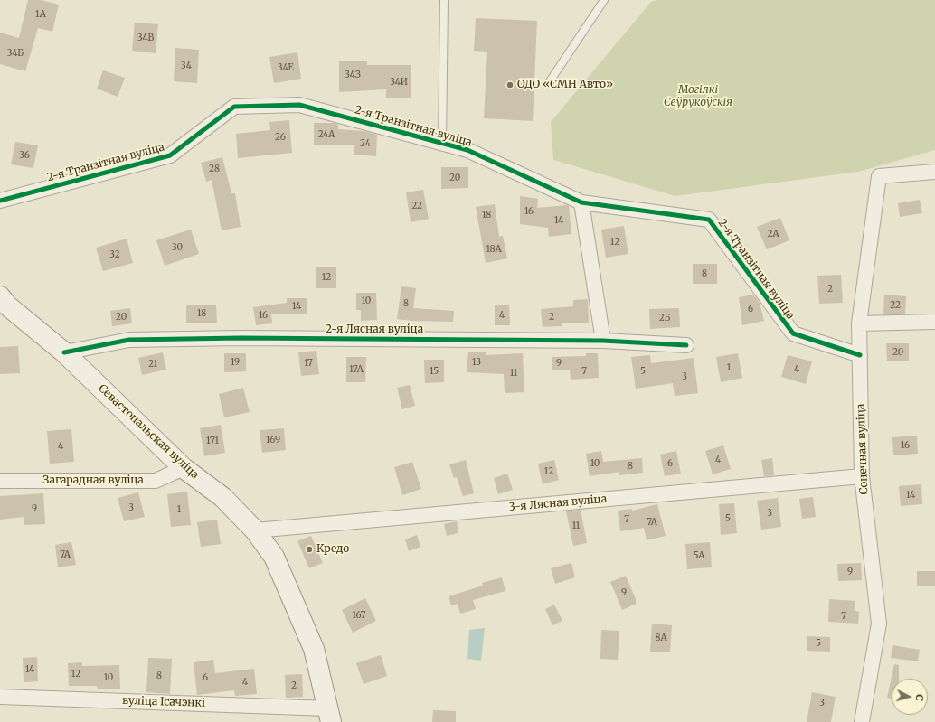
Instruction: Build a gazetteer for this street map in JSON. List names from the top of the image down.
{
  "streets": {
    "street": [
      "2-я Транзітная вуліца",
      "2-я Лясная вуліца",
      "Севастопальская вуліца",
      "Сонечная вуліца",
      "Загарадная вуліца",
      "3-я Лясная вуліца",
      "вуліца Ісачэнкі"
    ]
  },
  "crossings": [
    ["2-я Транзітная вуліца", "Сонечная вуліца"],
    ["2-я Лясная вуліца", "Севастопальская вуліца"],
    ["Севастопальская вуліца", "Загарадная вуліца"],
    ["Севастопальская вуліца", "3-я Лясная вуліца"],
    ["Севастопальская вуліца", "вуліца Ісачэнкі"],
    ["Сонечная вуліца", "3-я Лясная вуліца"]
  ],
  "parks": ["Могілкі Сеўрукоўскія"],
  "places": ["ОДО «СМН Авто»", "Кредо"],
  "house_numbers": [
    "1А",
    "34В",
    "34Б",
    "34",
    "34Е",
    "34З",
    "34И",
    "24А",
    "26",
    "24",
    "36",
    "28",
    "20",
    "22",
    "16",
    "18",
    "14",
    "2А",
    "12",
    "30",
    "18А",
    "32",
    "8",
    "12",
    "2",
    "10",
    "8",
    "22",
    "14",
    "6",
    "18",
    "16",
    "4",
    "20",
    "2",
    "2Б",
    "20",
    "19",
    "13",
    "17",
    "9",
    "21",
    "1",
    "17А",
    "4",
    "15",
    "7",
    "5",
    "11",
    "3",
    "169",
    "171",
    "16",
    "4",
    "4",
    "10",
    "6",
    "8",
    "12",
    "14",
    "3",
    "9",
    "1",
    "3",
    "5",
    "7",
    "7А",
    "11",
    "7А",
    "5А",
    "9",
    "9",
    "167",
    "7",
    "8А",
    "5",
    "14",
    "12",
    "8",
    "10",
    "6",
    "4",
    "2",
    "3"
  ],
  "north": "right"
}
